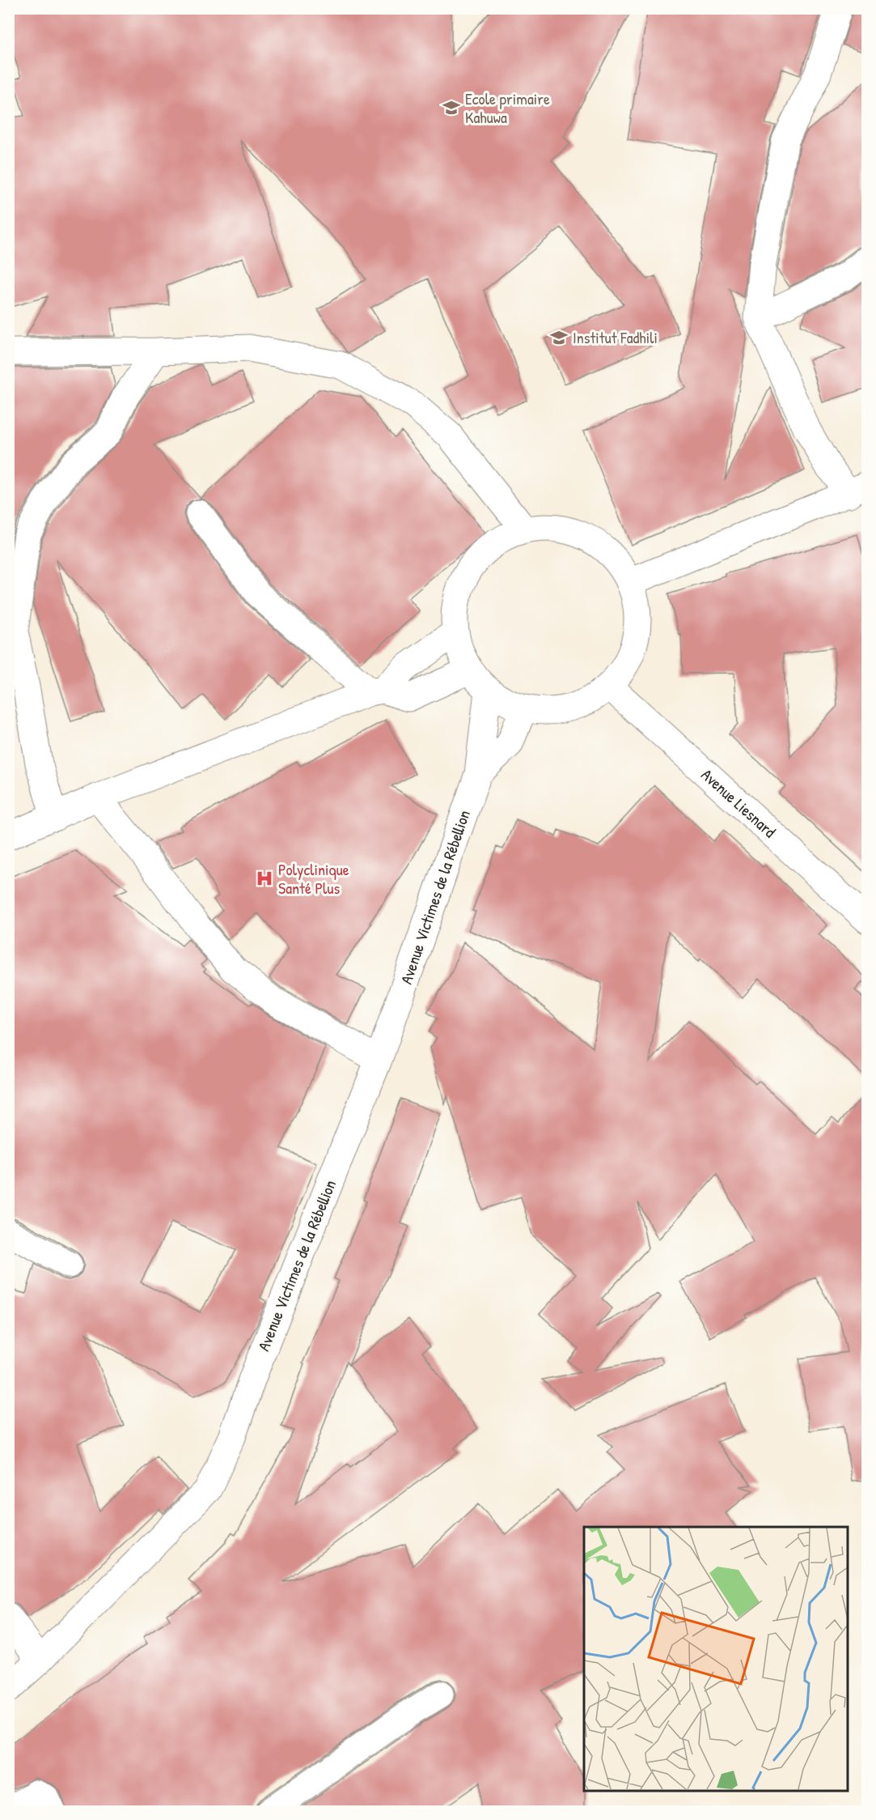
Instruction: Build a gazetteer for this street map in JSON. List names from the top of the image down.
{
  "streets": {
    "street": ["Avenue Liesnard", "Avenue Victimes de la Rébellion"]
  },
  "places": {
    "school or university": ["Ecole primaire Kahuwa", "Institut Fadhili"],
    "hospital": ["Polyclinique Santé Plus"]
  }
}
